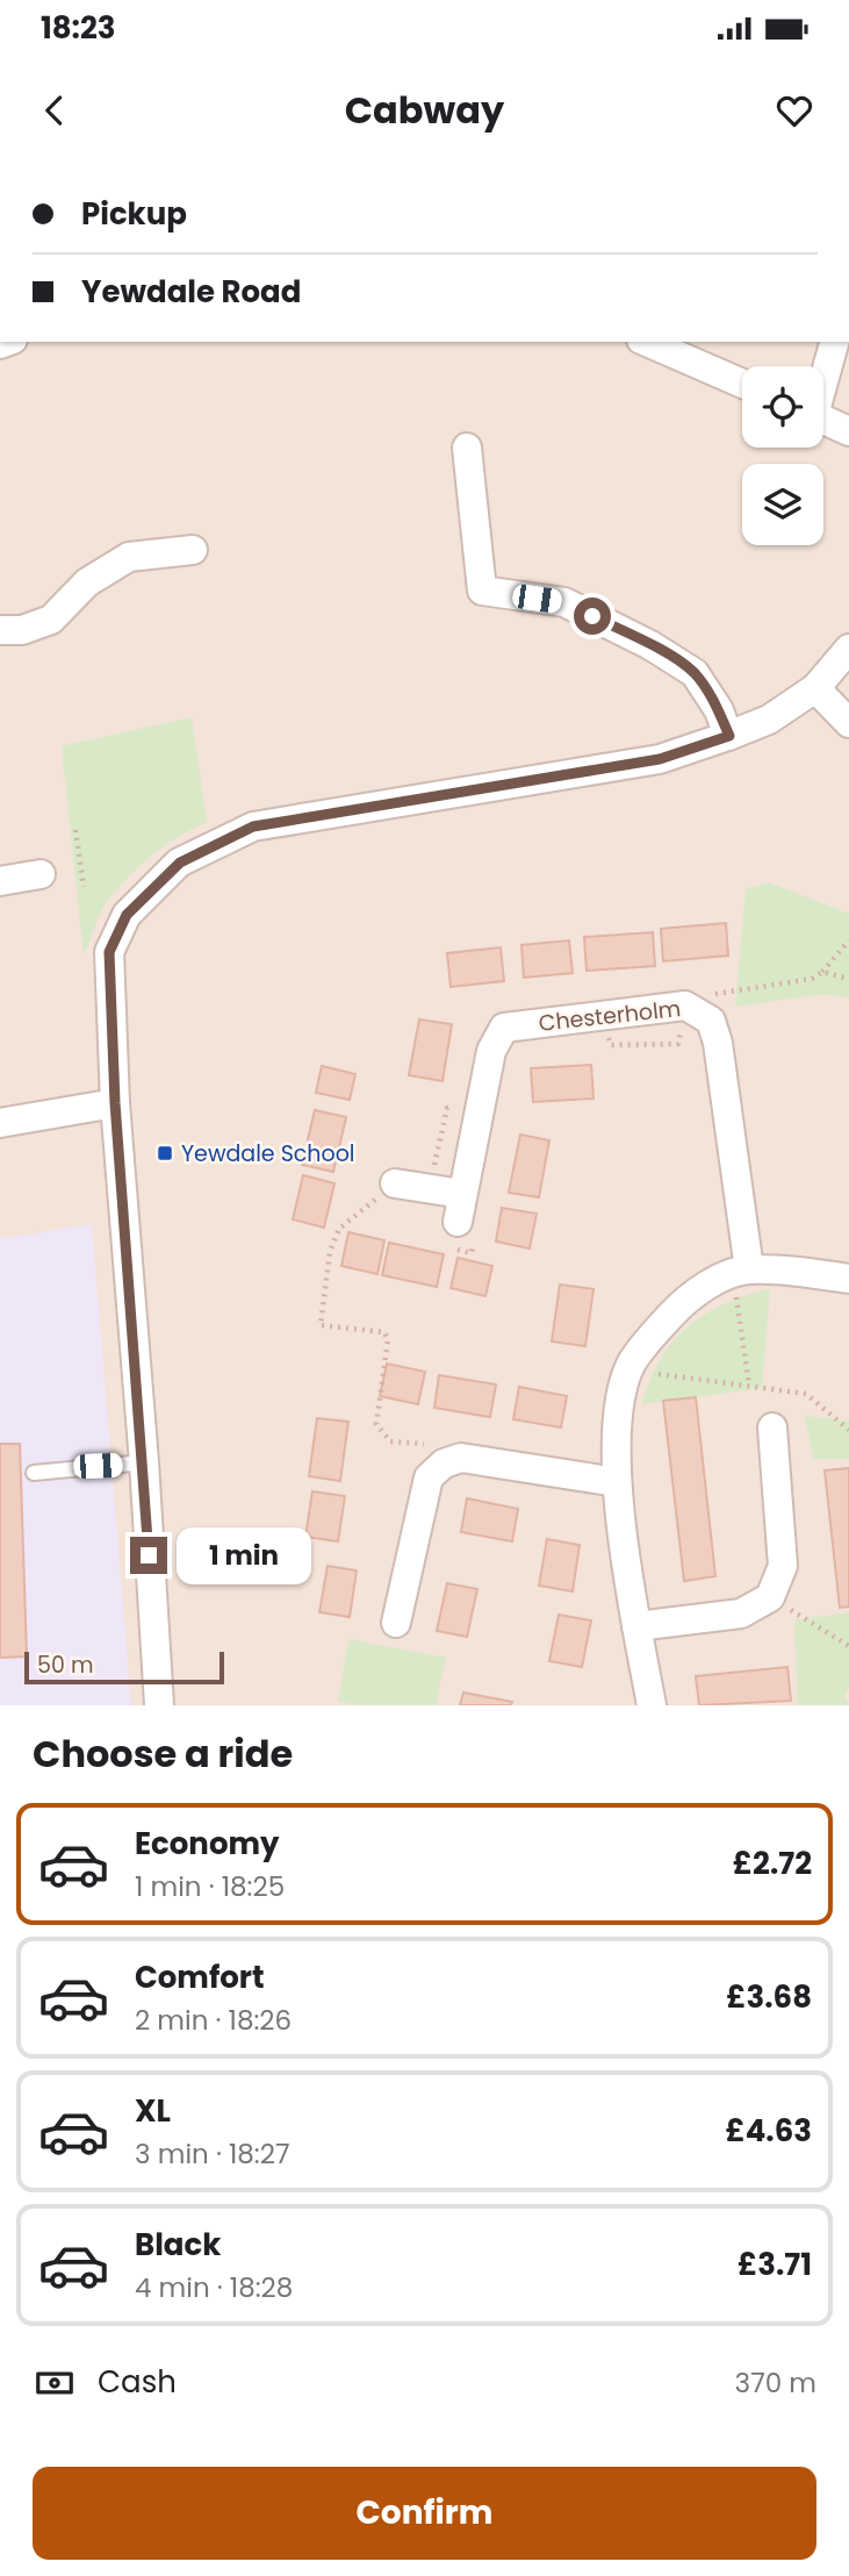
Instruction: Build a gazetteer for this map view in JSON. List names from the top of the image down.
{
  "streets": {
    "street": ["Chesterholm"]
  },
  "places": {
    "transit": ["Yewdale School"]
  },
  "scale_bar": "50 m",
  "page": {
    "status": "18:23",
    "header": "Cabway",
    "banner": ["Pickup", "Yewdale Road"],
    "bubble": "1 min",
    "scale": "50 m",
    "heading": "Choose a ride",
    "list": [
      {
        "name": "Economy",
        "note": "1 min · 18:25",
        "value": "£2.72"
      },
      {
        "name": "Comfort",
        "note": "2 min · 18:26",
        "value": "£3.68"
      },
      {
        "name": "XL",
        "note": "3 min · 18:27",
        "value": "£4.63"
      },
      {
        "name": "Black",
        "note": "4 min · 18:28",
        "value": "£3.71"
      }
    ],
    "pay": ["Cash", "370 m"],
    "buttons": "Confirm"
  }
}
